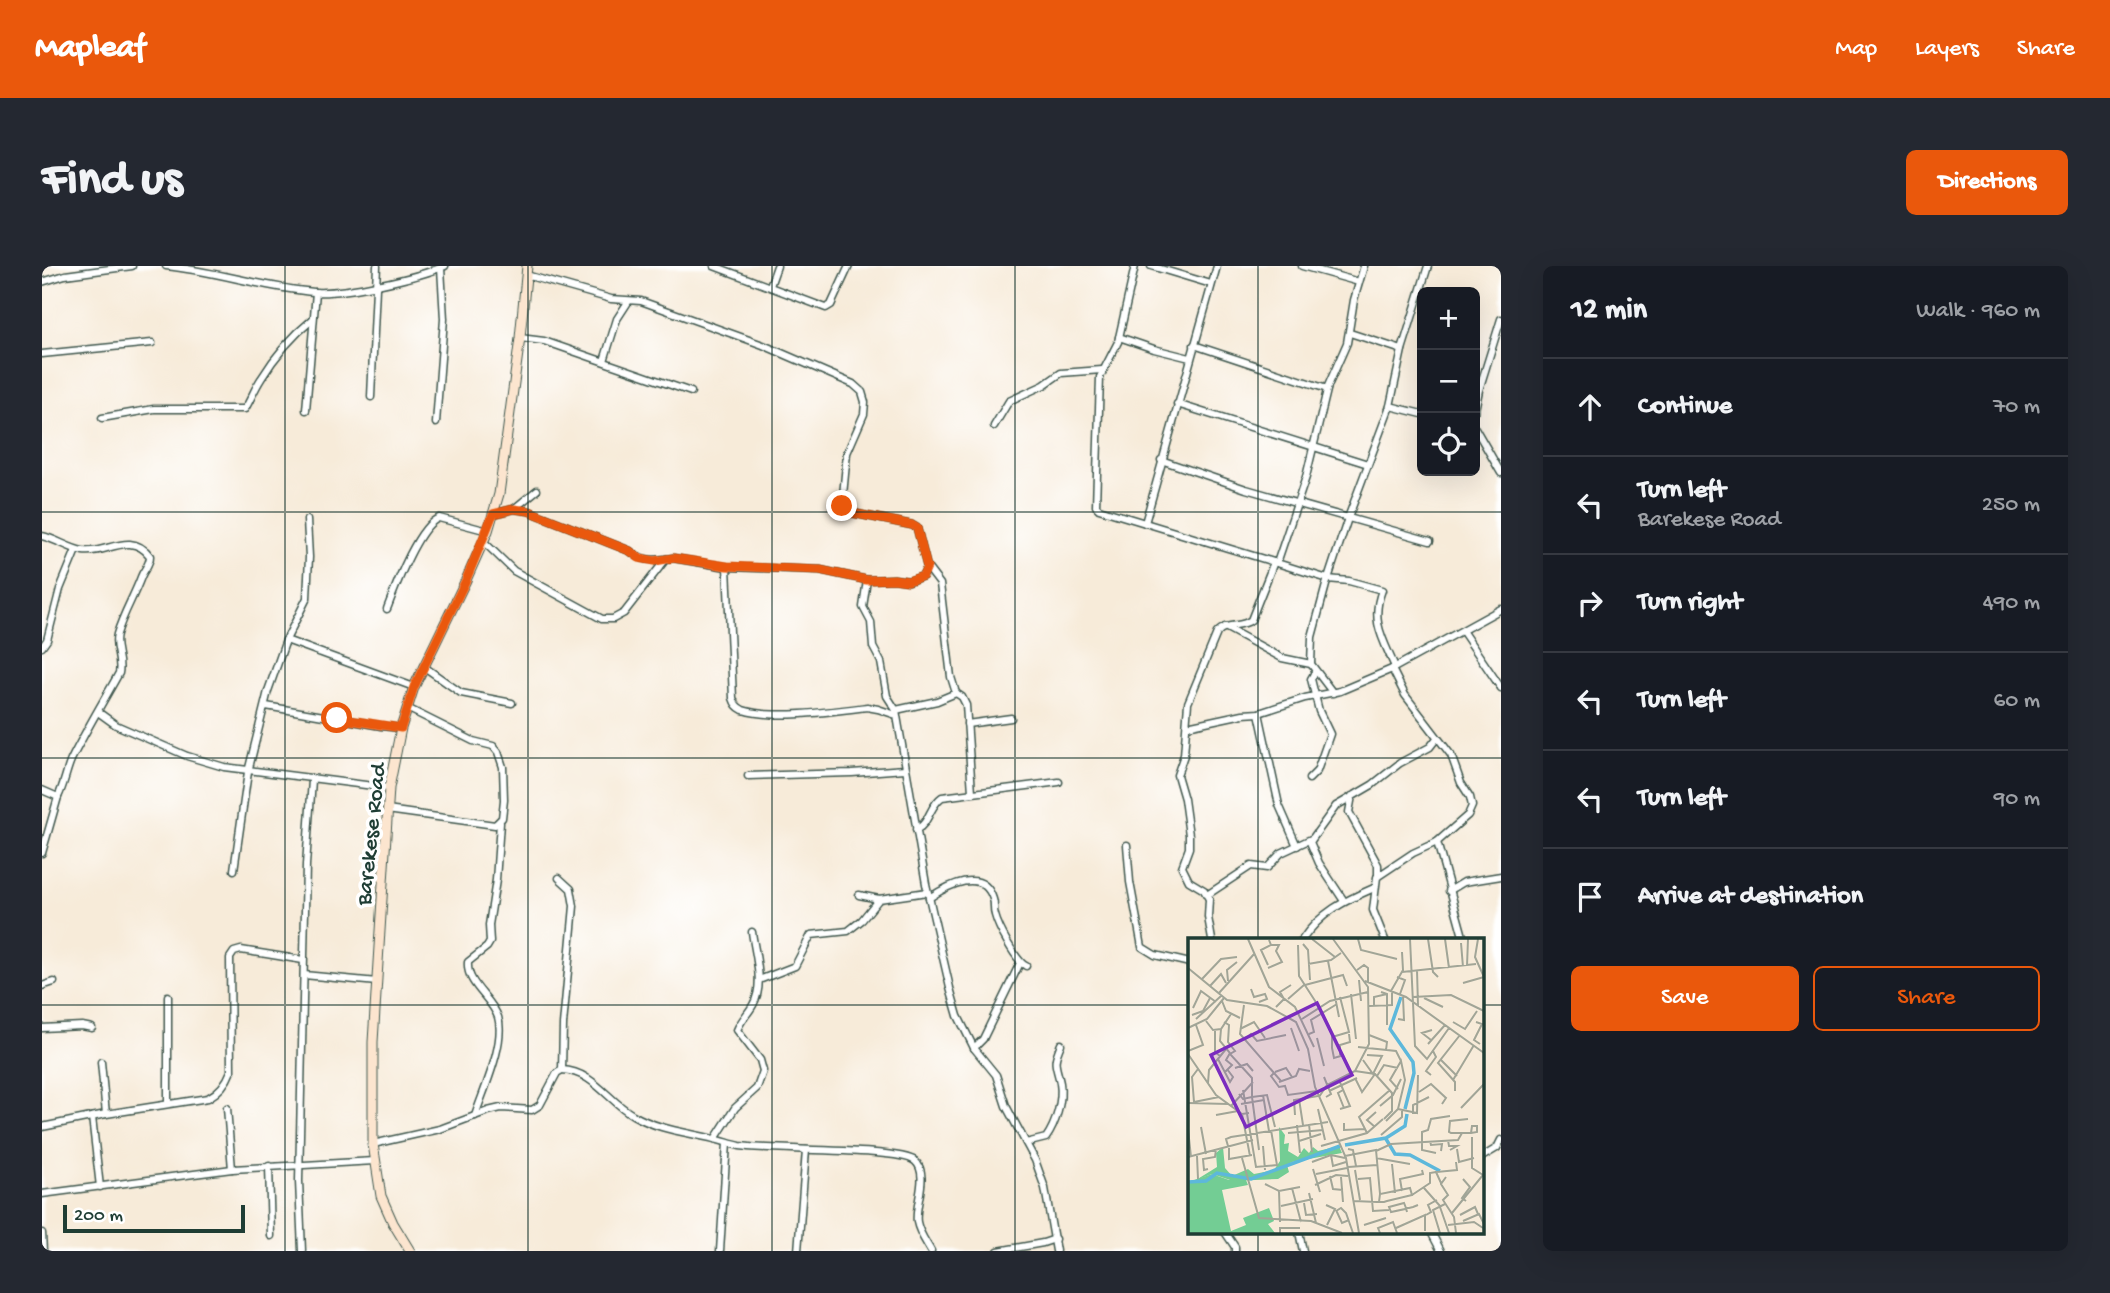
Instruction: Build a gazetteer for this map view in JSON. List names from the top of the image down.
{
  "streets": {
    "main road": ["Barekese Road"]
  },
  "scale_bar": "200 m",
  "page": {
    "header": "Mapleaf",
    "nav": ["Map", "Layers", "Share"],
    "buttons": [
      "Directions",
      ["Save", "Share"]
    ],
    "title": "Find us",
    "heading": ["12 min", "Walk · 960 m"],
    "map_buttons": ["+", "−"],
    "list": [
      ["Continue", "70 m"],
      ["Turn left", "Barekese Road", "250 m"],
      ["Turn right", "490 m"],
      ["Turn left", "60 m"],
      ["Turn left", "90 m"],
      "Arrive at destination"
    ],
    "scale": "200 m"
  }
}
